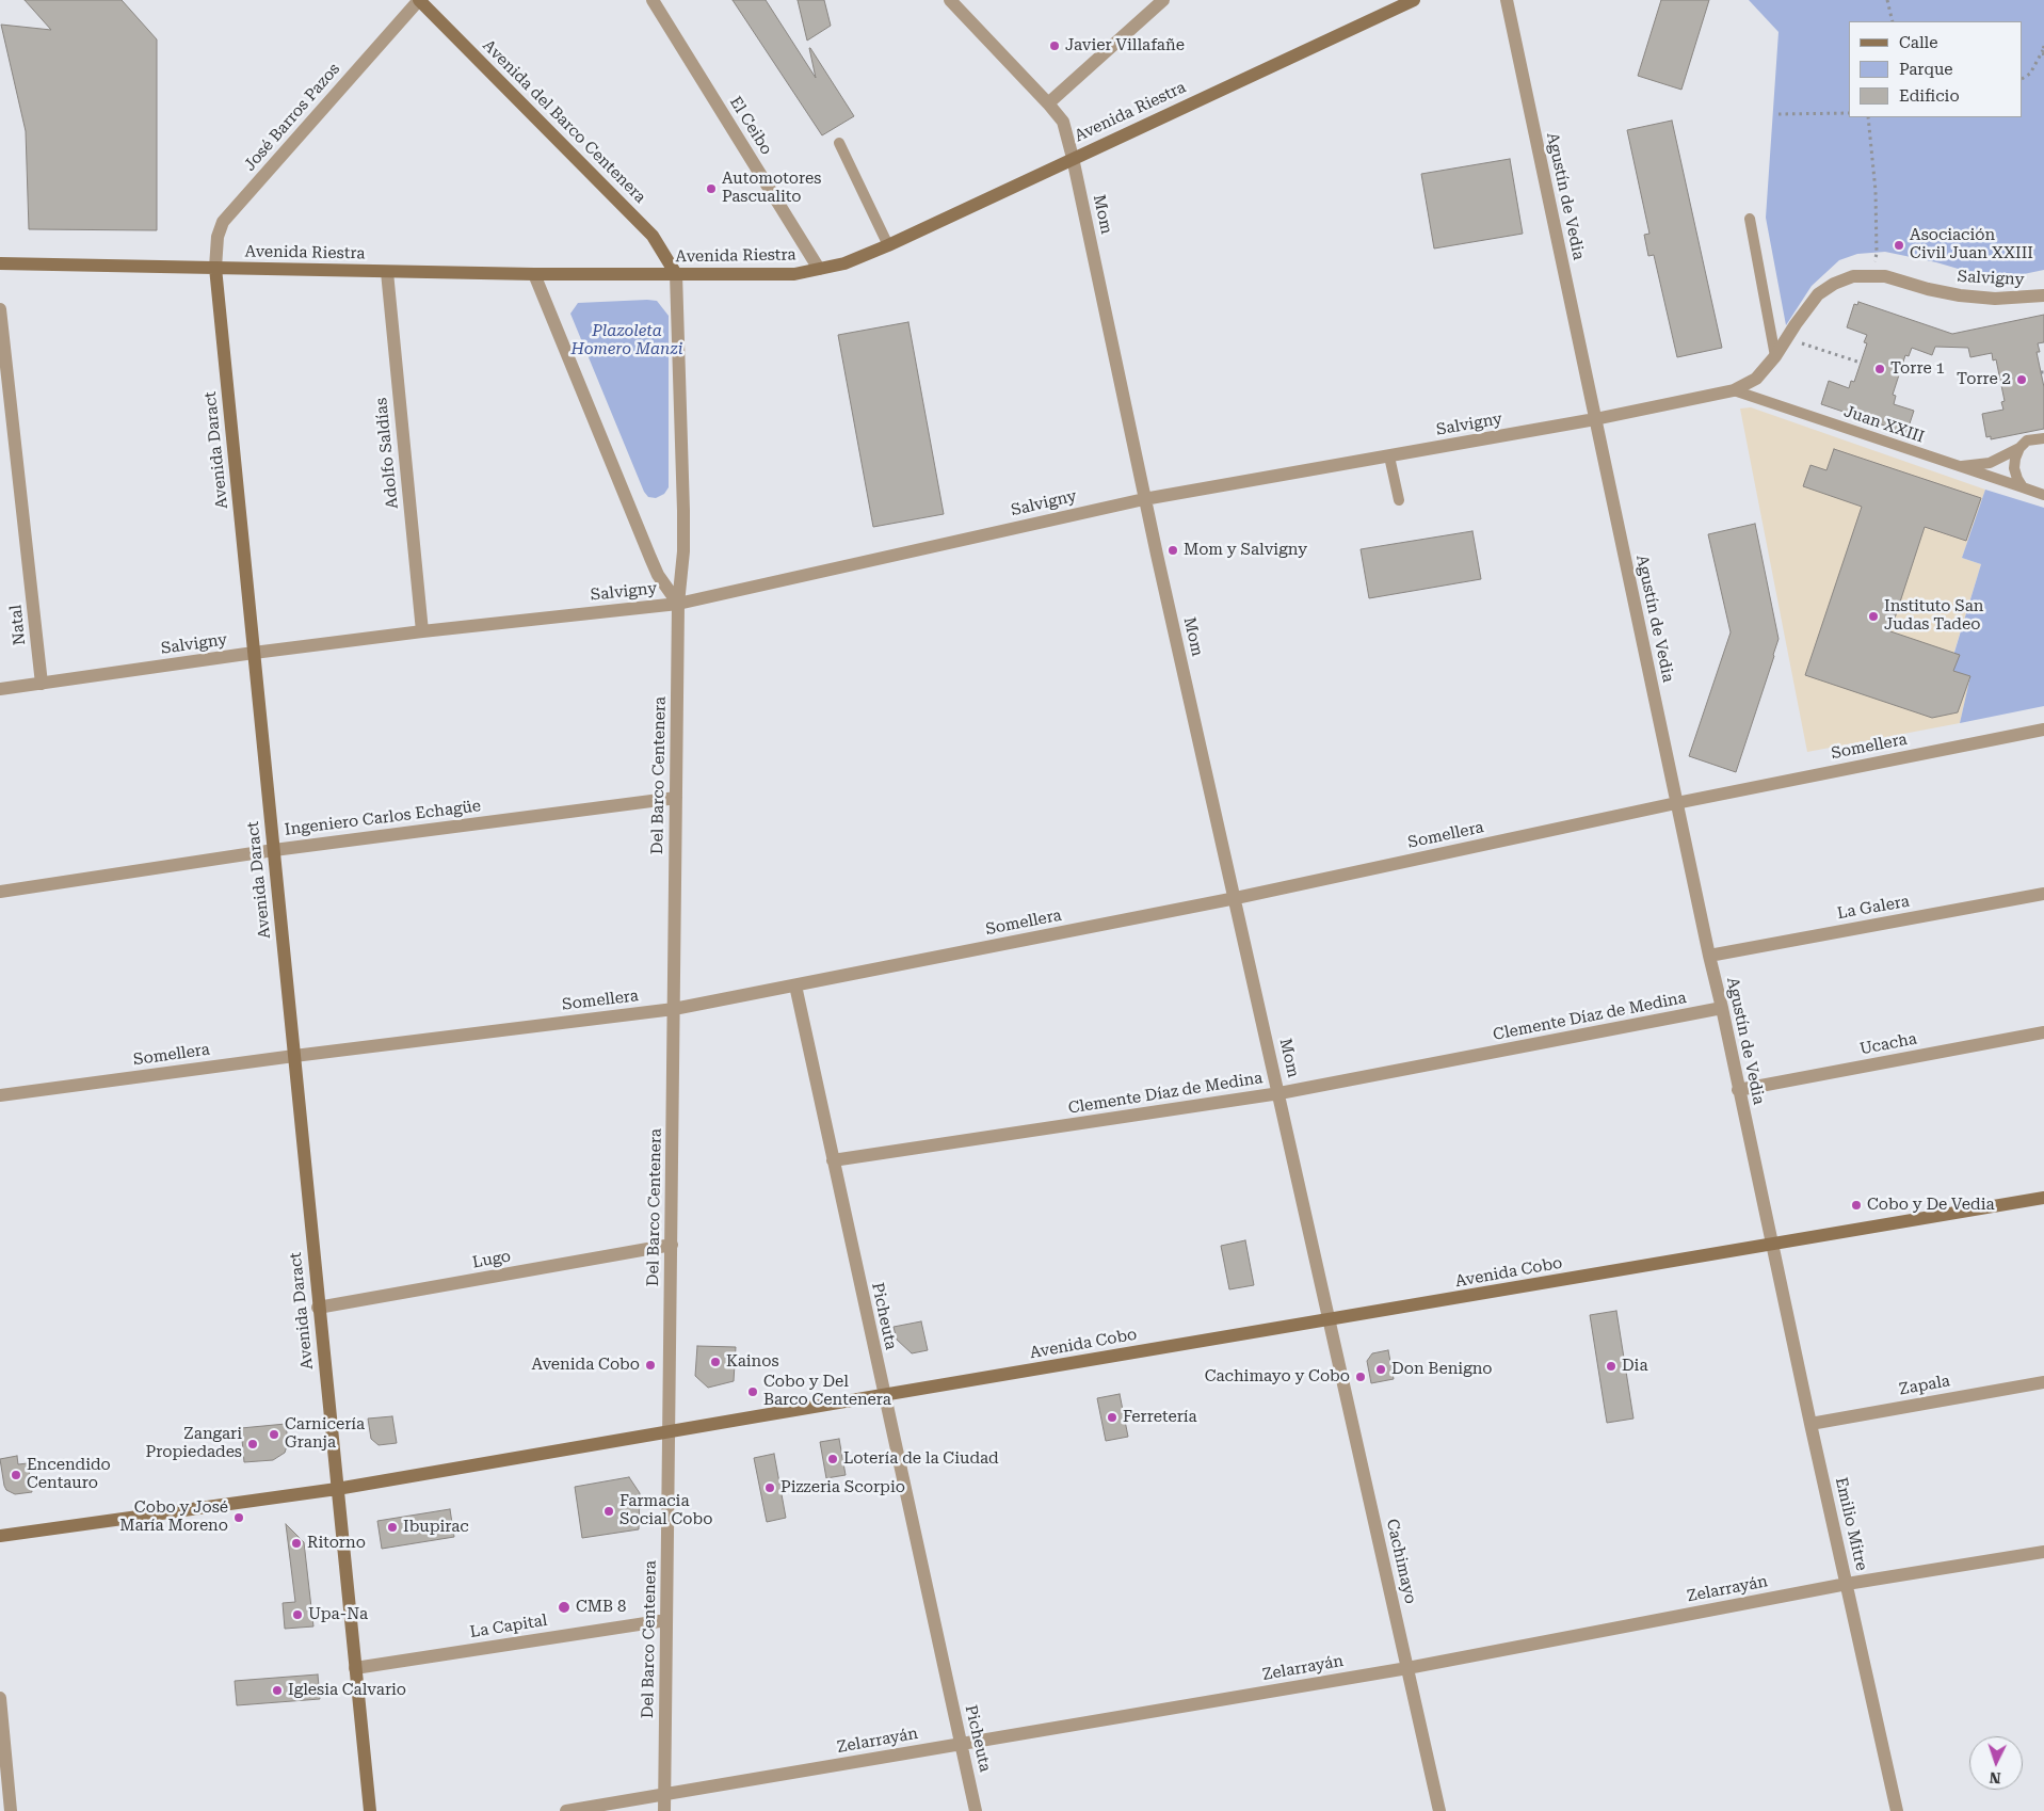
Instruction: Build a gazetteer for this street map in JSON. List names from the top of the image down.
{
  "streets": {
    "main road": [
      "Avenida Riestra",
      "Avenida del Barco Centenera",
      "Avenida Daract",
      "Avenida Cobo"
    ],
    "street": [
      "José Barros Pazos",
      "El Ceibo",
      "Agustín de Vedia",
      "Mom",
      "Salvigny",
      "Adolfo Saldías",
      "Natal",
      "Somellera",
      "Del Barco Centenera",
      "Ingeniero Carlos Echagüe",
      "La Galera",
      "Clemente Díaz de Medina",
      "Ucacha",
      "Lugo",
      "Picheuta",
      "Zapala",
      "Emilio Mitre",
      "Cachimayo",
      "Zelarrayán",
      "La Capital"
    ],
    "lane": ["Juan XXIII"]
  },
  "crossings": [
    ["Avenida Riestra", "José Barros Pazos"],
    ["Avenida Riestra", "Avenida del Barco Centenera"],
    ["Avenida Riestra", "El Ceibo"],
    ["Avenida Riestra", "Mom"],
    ["Avenida Riestra", "Avenida Daract"],
    ["Avenida Riestra", "Adolfo Saldías"],
    ["Avenida Riestra", "Del Barco Centenera"],
    ["José Barros Pazos", "Avenida del Barco Centenera"],
    ["José Barros Pazos", "Avenida Daract"],
    ["Avenida del Barco Centenera", "Del Barco Centenera"],
    ["Agustín de Vedia", "Salvigny"],
    ["Agustín de Vedia", "Somellera"],
    ["Agustín de Vedia", "La Galera"],
    ["Agustín de Vedia", "Clemente Díaz de Medina"],
    ["Agustín de Vedia", "Ucacha"],
    ["Agustín de Vedia", "Avenida Cobo"],
    ["Agustín de Vedia", "Emilio Mitre"],
    ["Mom", "Salvigny"],
    ["Mom", "Somellera"],
    ["Mom", "Clemente Díaz de Medina"],
    ["Mom", "Avenida Cobo"],
    ["Mom", "Cachimayo"],
    ["Salvigny", "Juan XXIII"],
    ["Salvigny", "Avenida Daract"],
    ["Salvigny", "Adolfo Saldías"],
    ["Salvigny", "Natal"],
    ["Salvigny", "Del Barco Centenera"],
    ["Avenida Daract", "Somellera"],
    ["Avenida Daract", "Ingeniero Carlos Echagüe"],
    ["Avenida Daract", "Lugo"],
    ["Avenida Daract", "Avenida Cobo"],
    ["Avenida Daract", "La Capital"],
    ["Somellera", "Del Barco Centenera"],
    ["Somellera", "Picheuta"],
    ["Del Barco Centenera", "Ingeniero Carlos Echagüe"],
    ["Del Barco Centenera", "Lugo"],
    ["Del Barco Centenera", "Avenida Cobo"],
    ["Del Barco Centenera", "Zelarrayán"],
    ["Del Barco Centenera", "La Capital"],
    ["Clemente Díaz de Medina", "Picheuta"],
    ["Avenida Cobo", "Picheuta"],
    ["Avenida Cobo", "Emilio Mitre"],
    ["Avenida Cobo", "Cachimayo"],
    ["Picheuta", "Zelarrayán"],
    ["Zapala", "Emilio Mitre"],
    ["Emilio Mitre", "Zelarrayán"],
    ["Cachimayo", "Zelarrayán"]
  ],
  "parks": ["Plazoleta Homero Manzi"],
  "places": [
    "Javier Villafañe",
    "Automotores Pascualito",
    "Asociación Civil Juan XXIII",
    "Torre 1",
    "Torre 2",
    "Mom y Salvigny",
    "Instituto San Judas Tadeo",
    "Cobo y De Vedia",
    "Kainos",
    "Avenida Cobo",
    "Dia",
    "Don Benigno",
    "Cachimayo y Cobo",
    "Cobo y Del Barco Centenera",
    "Ferretería",
    "Carnicería Granja",
    "Zangari Propiedades",
    "Lotería de la Ciudad",
    "Encendido Centauro",
    "Pizzeria Scorpio",
    "Farmacia Social Cobo",
    "Cobo y José María Moreno",
    "Ibupirac",
    "Ritorno",
    "CMB 8",
    "Upa-Na",
    "Iglesia Calvario"
  ],
  "legend": ["Calle", "Parque", "Edificio"],
  "north": "bottom"
}
